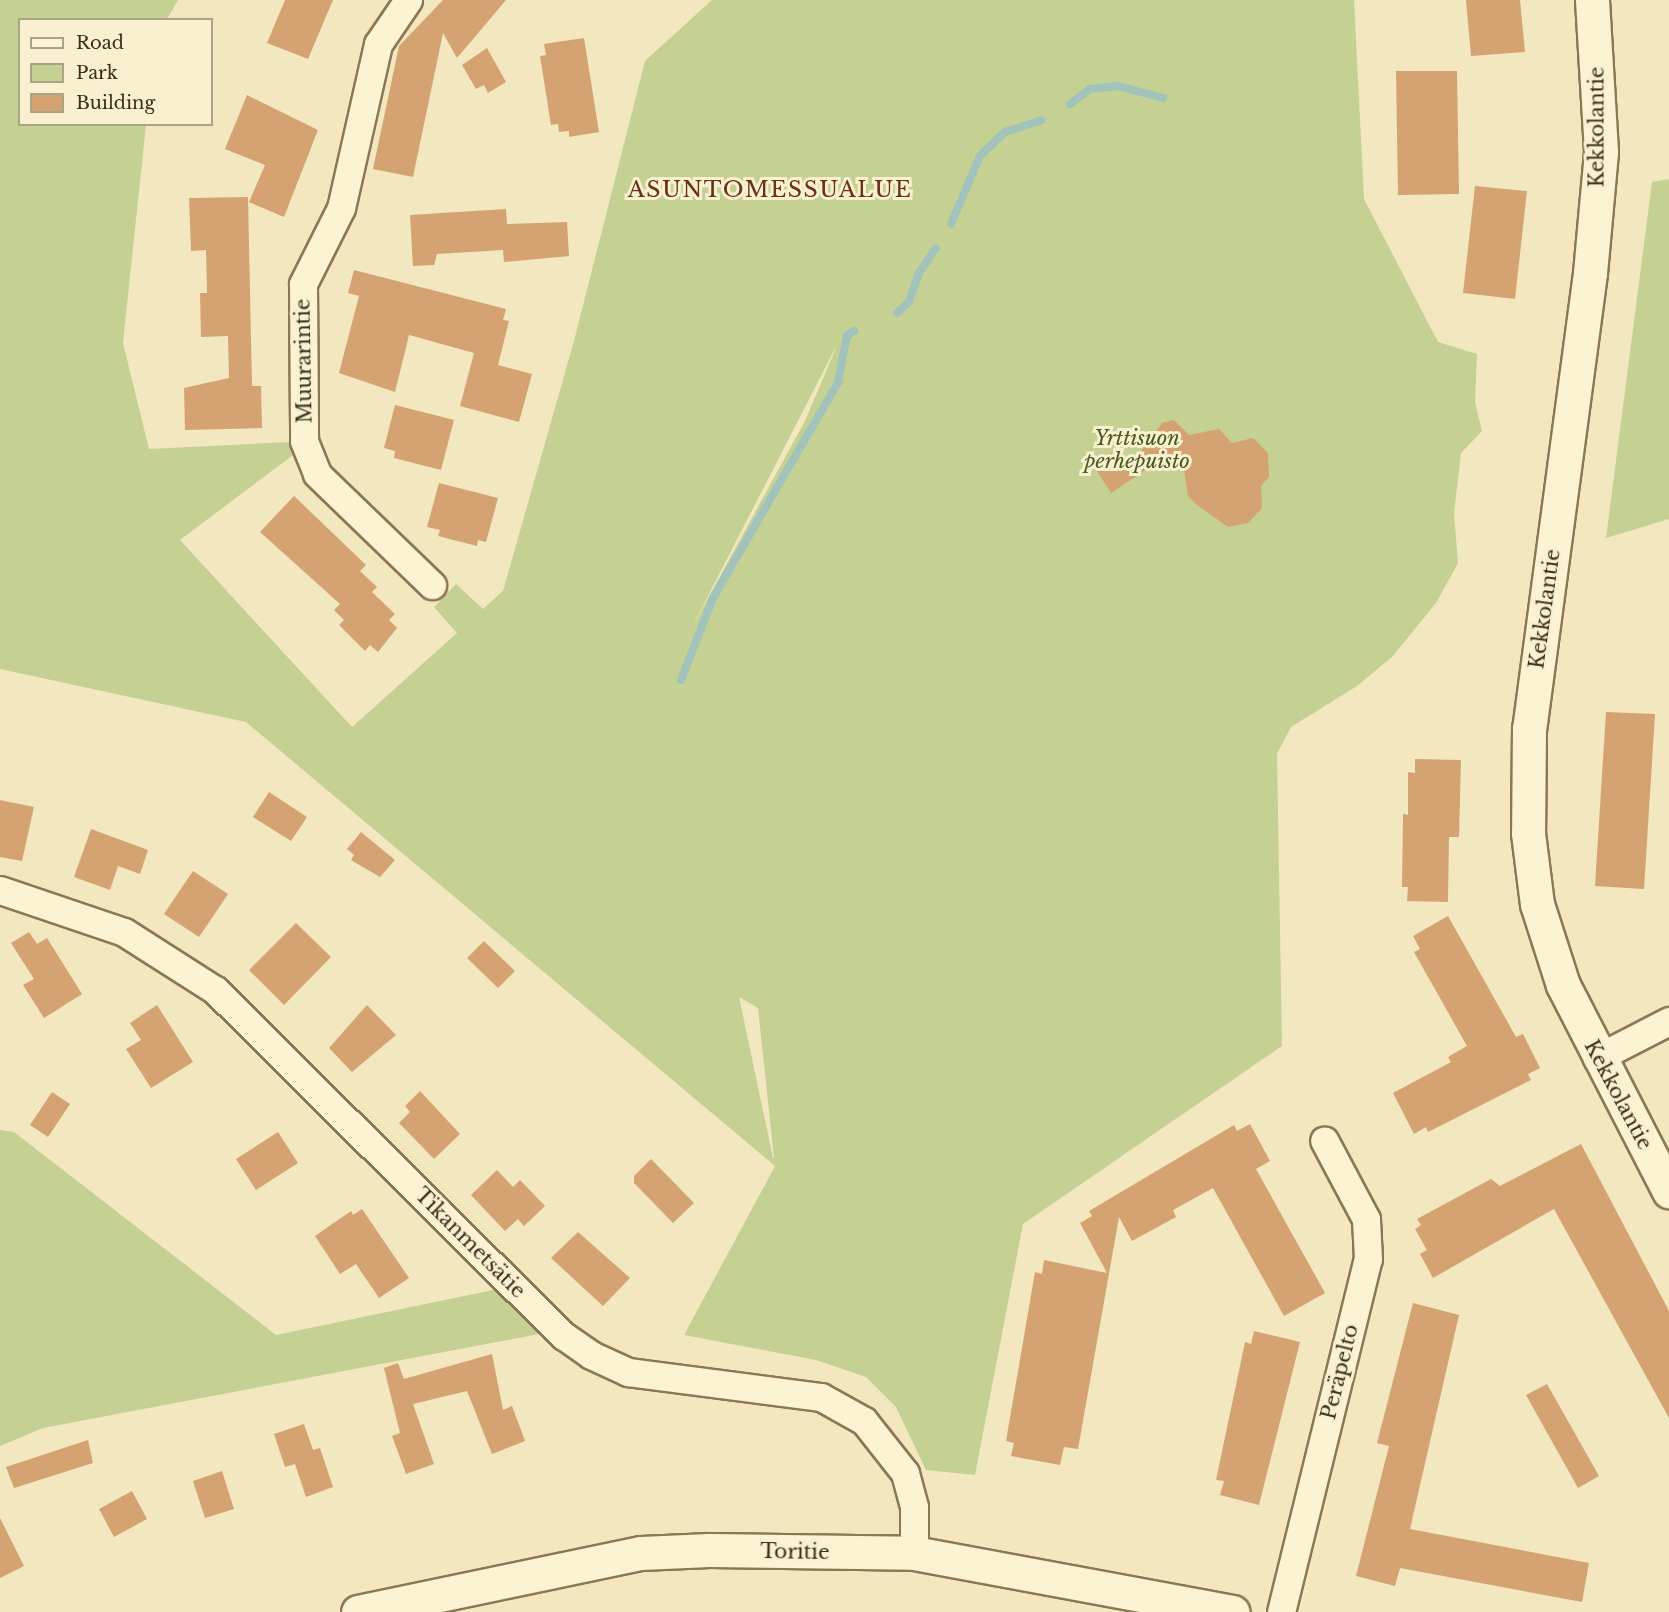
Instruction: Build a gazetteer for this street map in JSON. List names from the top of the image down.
{
  "streets": {
    "street": [
      "Kekkolantie",
      "Muurarintie",
      "Tikanmetsätie",
      "Peräpelto",
      "Toritie"
    ]
  },
  "crossings": [
    ["Tikanmetsätie", "Toritie"]
  ],
  "districts": ["ASUNTOMESSUALUE"],
  "parks": ["Yrttisuon perhepuisto"],
  "legend": ["Road", "Park", "Building"]
}
